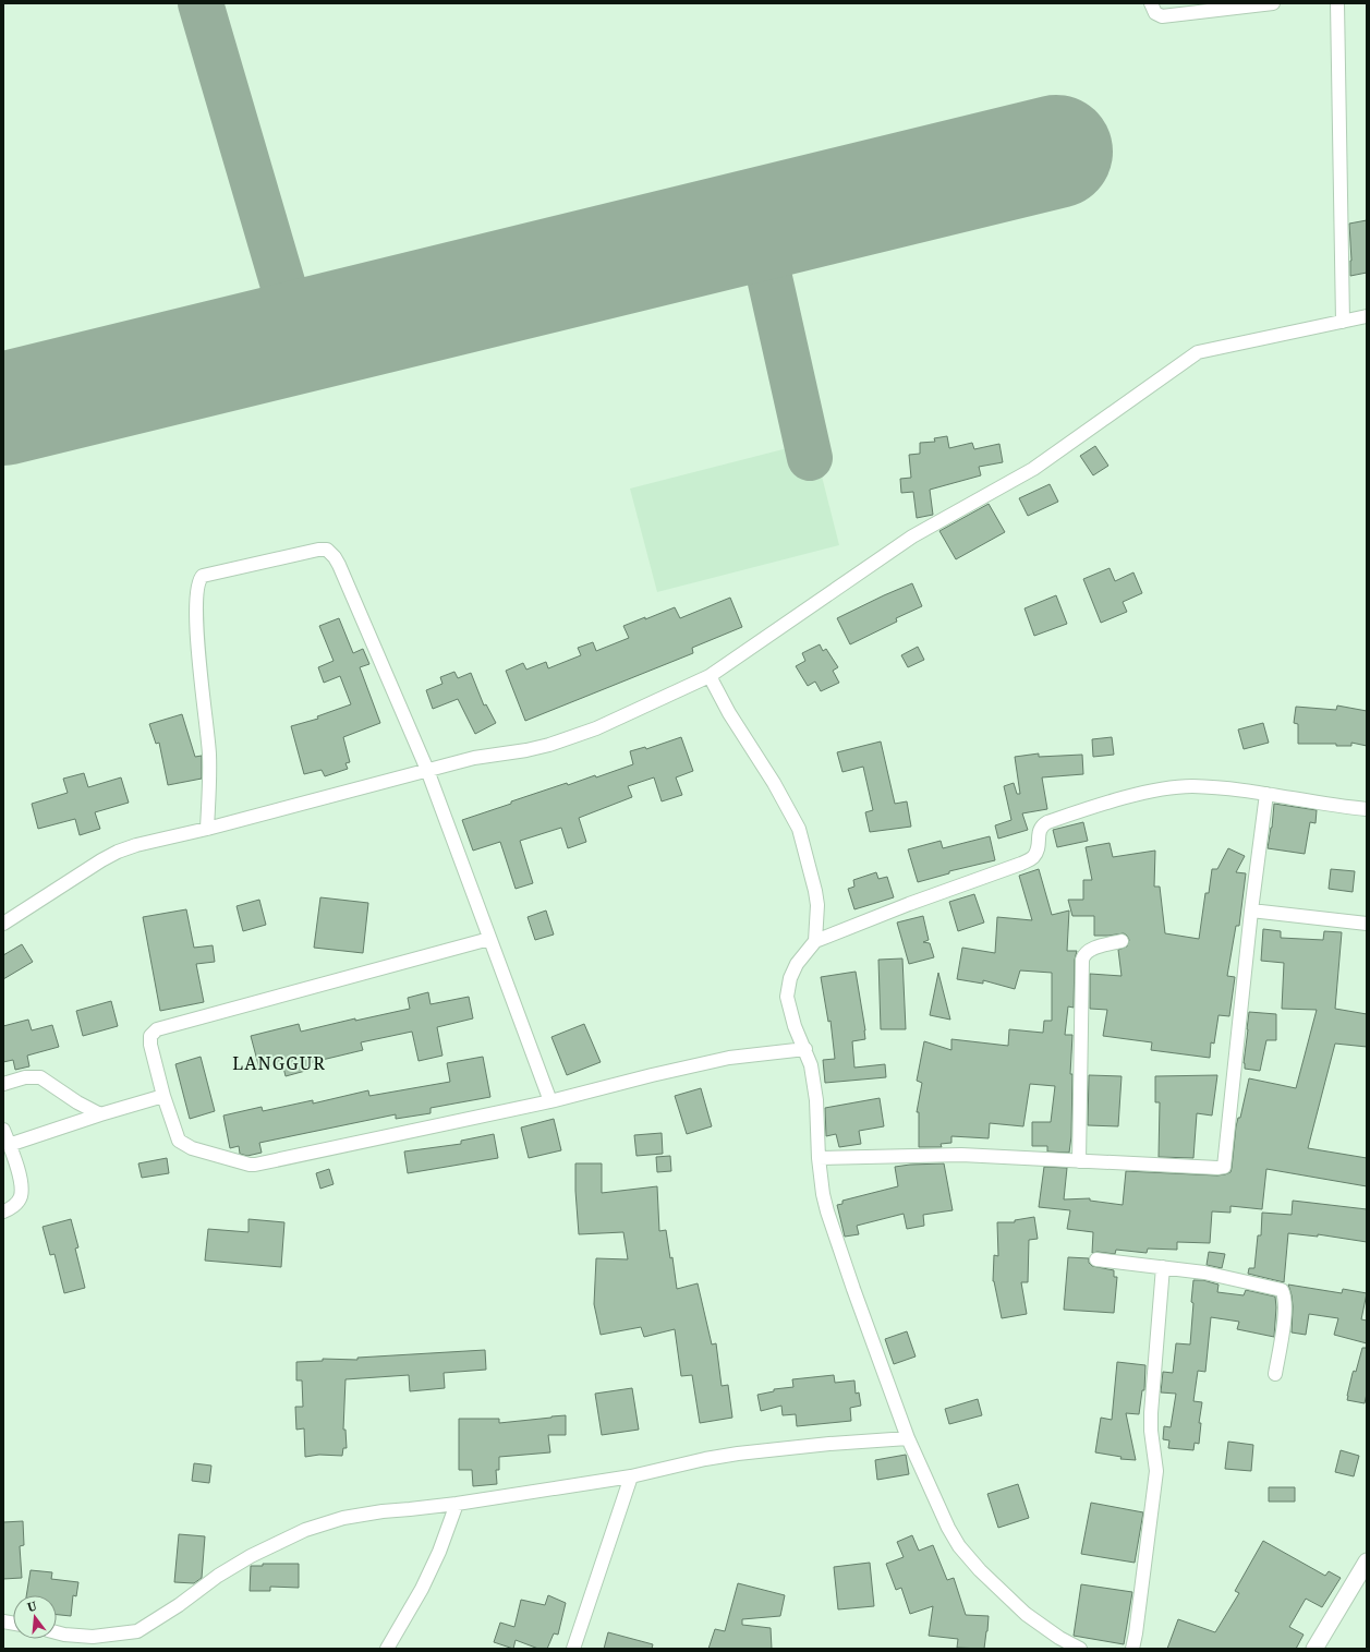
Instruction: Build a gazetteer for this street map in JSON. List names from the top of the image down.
{
  "districts": ["LANGGUR"],
  "north": "top"
}
